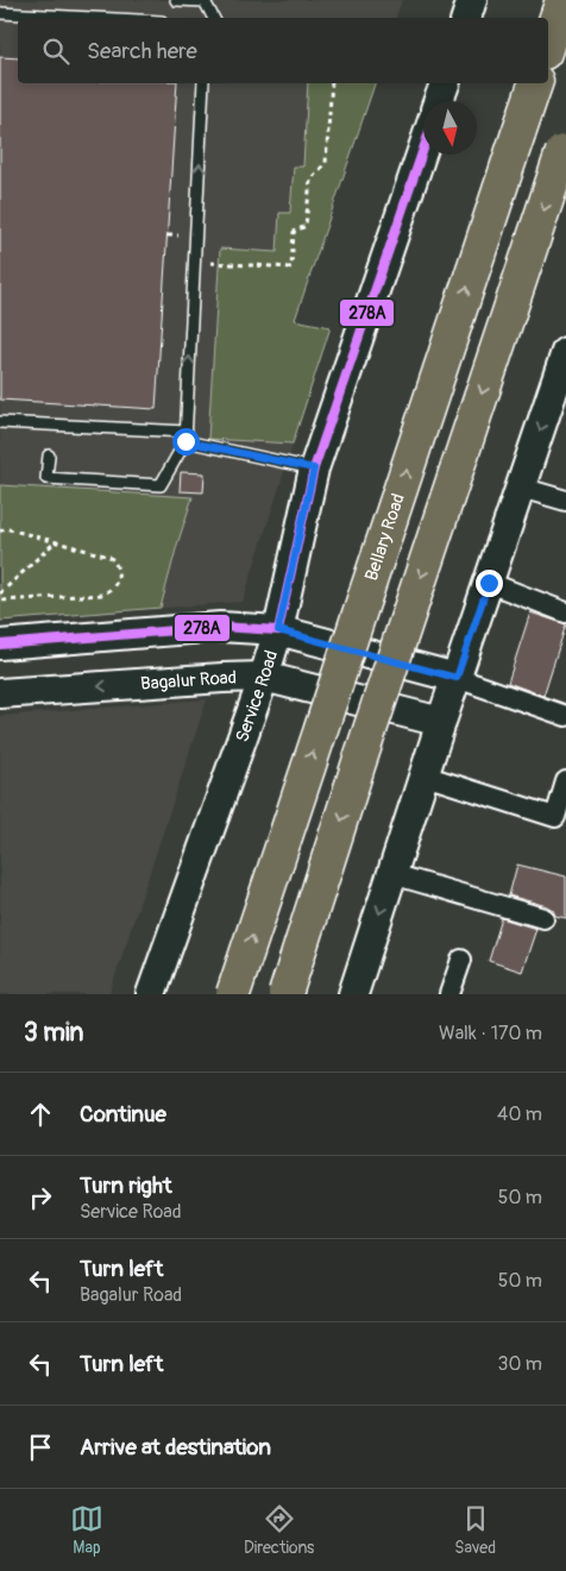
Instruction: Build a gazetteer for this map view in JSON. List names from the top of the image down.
{
  "streets": {
    "highway": ["Bellary Road"],
    "main road": ["Bagalur Road", "Service Road"]
  },
  "crossings": [
    ["Bagalur Road", "Service Road"]
  ],
  "lines": ["transit line 278A"],
  "north": "bottom",
  "page": {
    "search": "Search here",
    "heading": ["3 min", "Walk · 170 m"],
    "list": [
      ["Continue", "40 m"],
      ["Turn right", "Service Road", "50 m"],
      ["Turn left", "Bagalur Road", "50 m"],
      ["Turn left", "30 m"],
      "Arrive at destination"
    ],
    "nav": ["Map", "Directions", "Saved"]
  }
}
